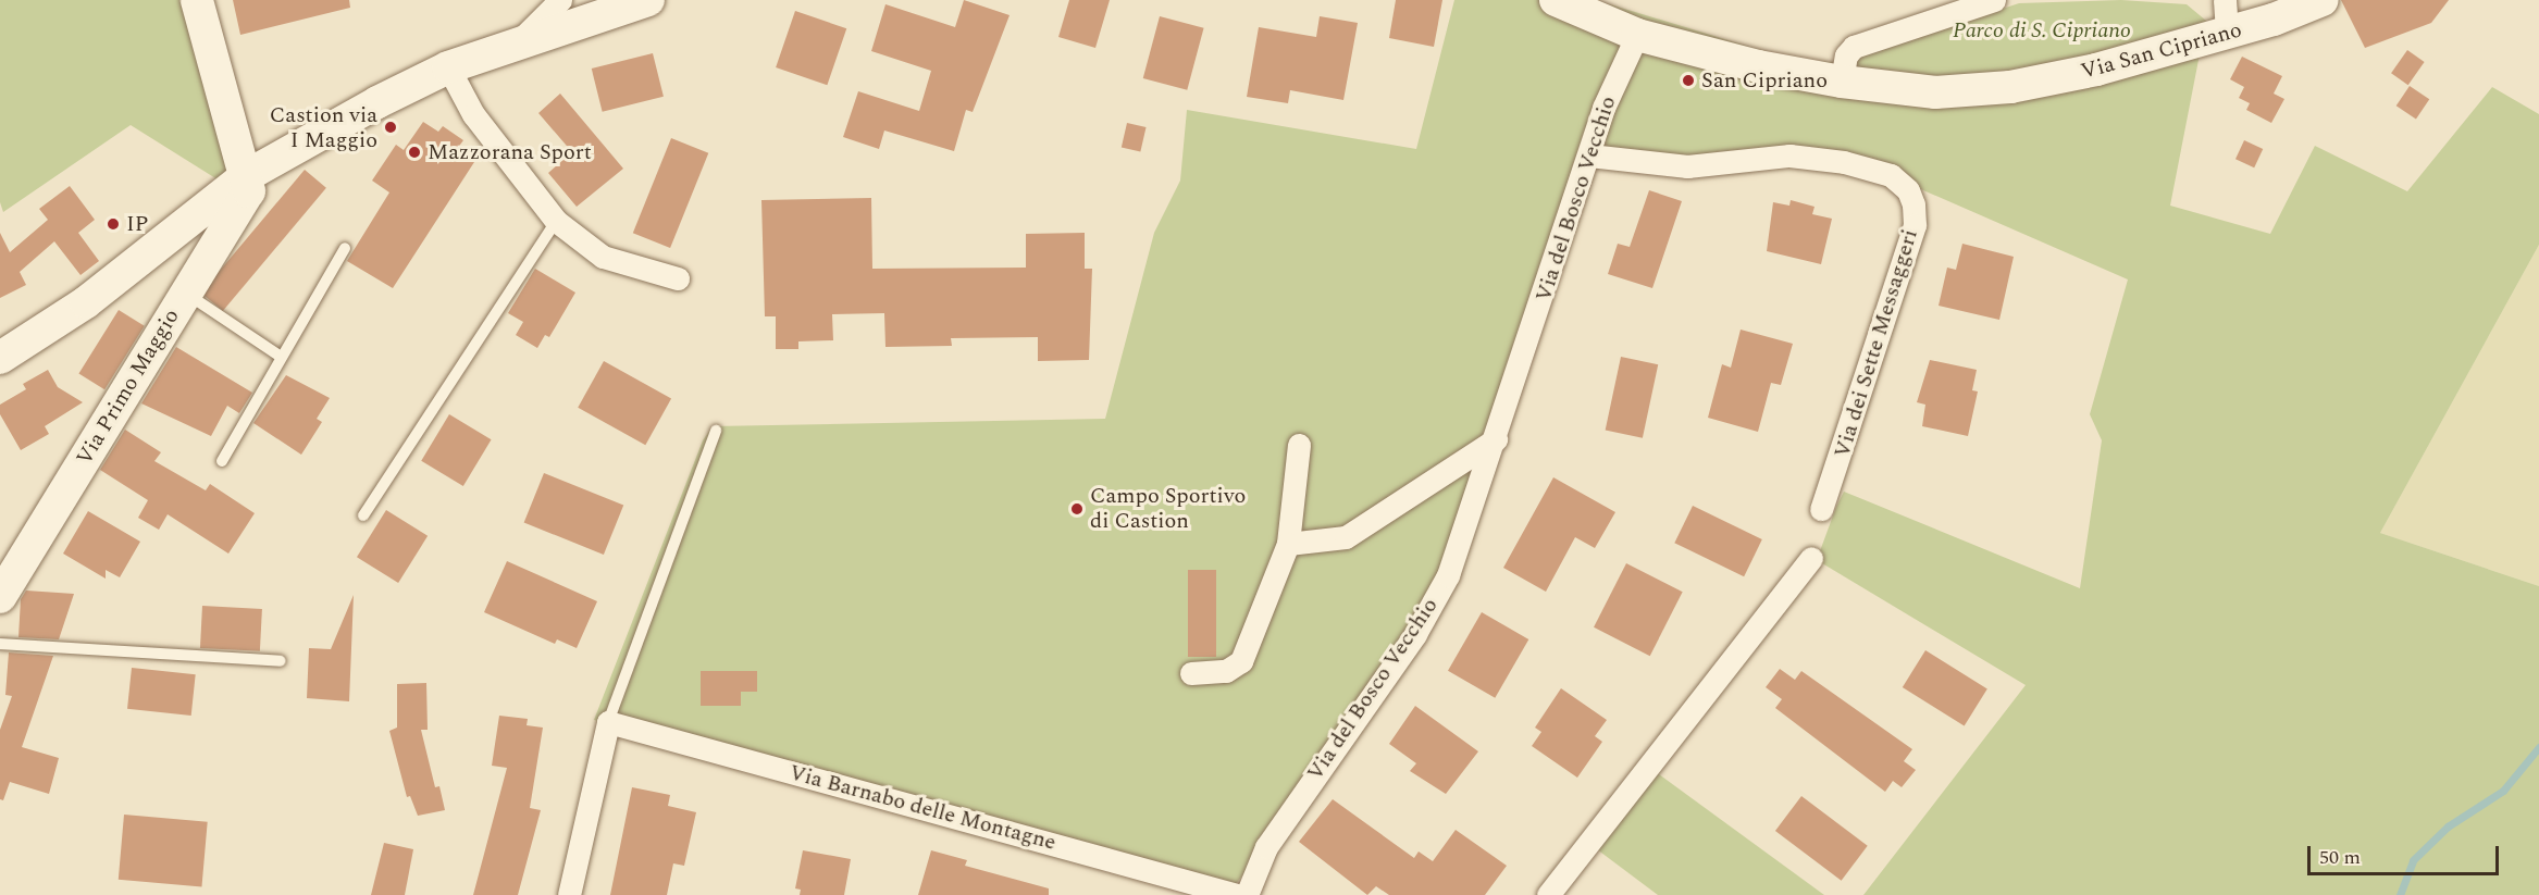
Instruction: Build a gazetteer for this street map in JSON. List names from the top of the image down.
{
  "streets": {
    "main road": ["Via San Cipriano", "Via Primo Maggio"],
    "street": ["Via del Bosco Vecchio", "Via dei Sette Messaggeri", "Via Barnabo delle Montagne"]
  },
  "crossings": [
    ["Via San Cipriano", "Via del Bosco Vecchio"],
    ["Via del Bosco Vecchio", "Via dei Sette Messaggeri"]
  ],
  "parks": ["Parco di S. Cipriano"],
  "places": [
    "San Cipriano",
    "Castion via I Maggio",
    "Mazzorana Sport",
    "IP",
    "Campo Sportivo di Castion"
  ],
  "scale_bar": "50 m"
}
